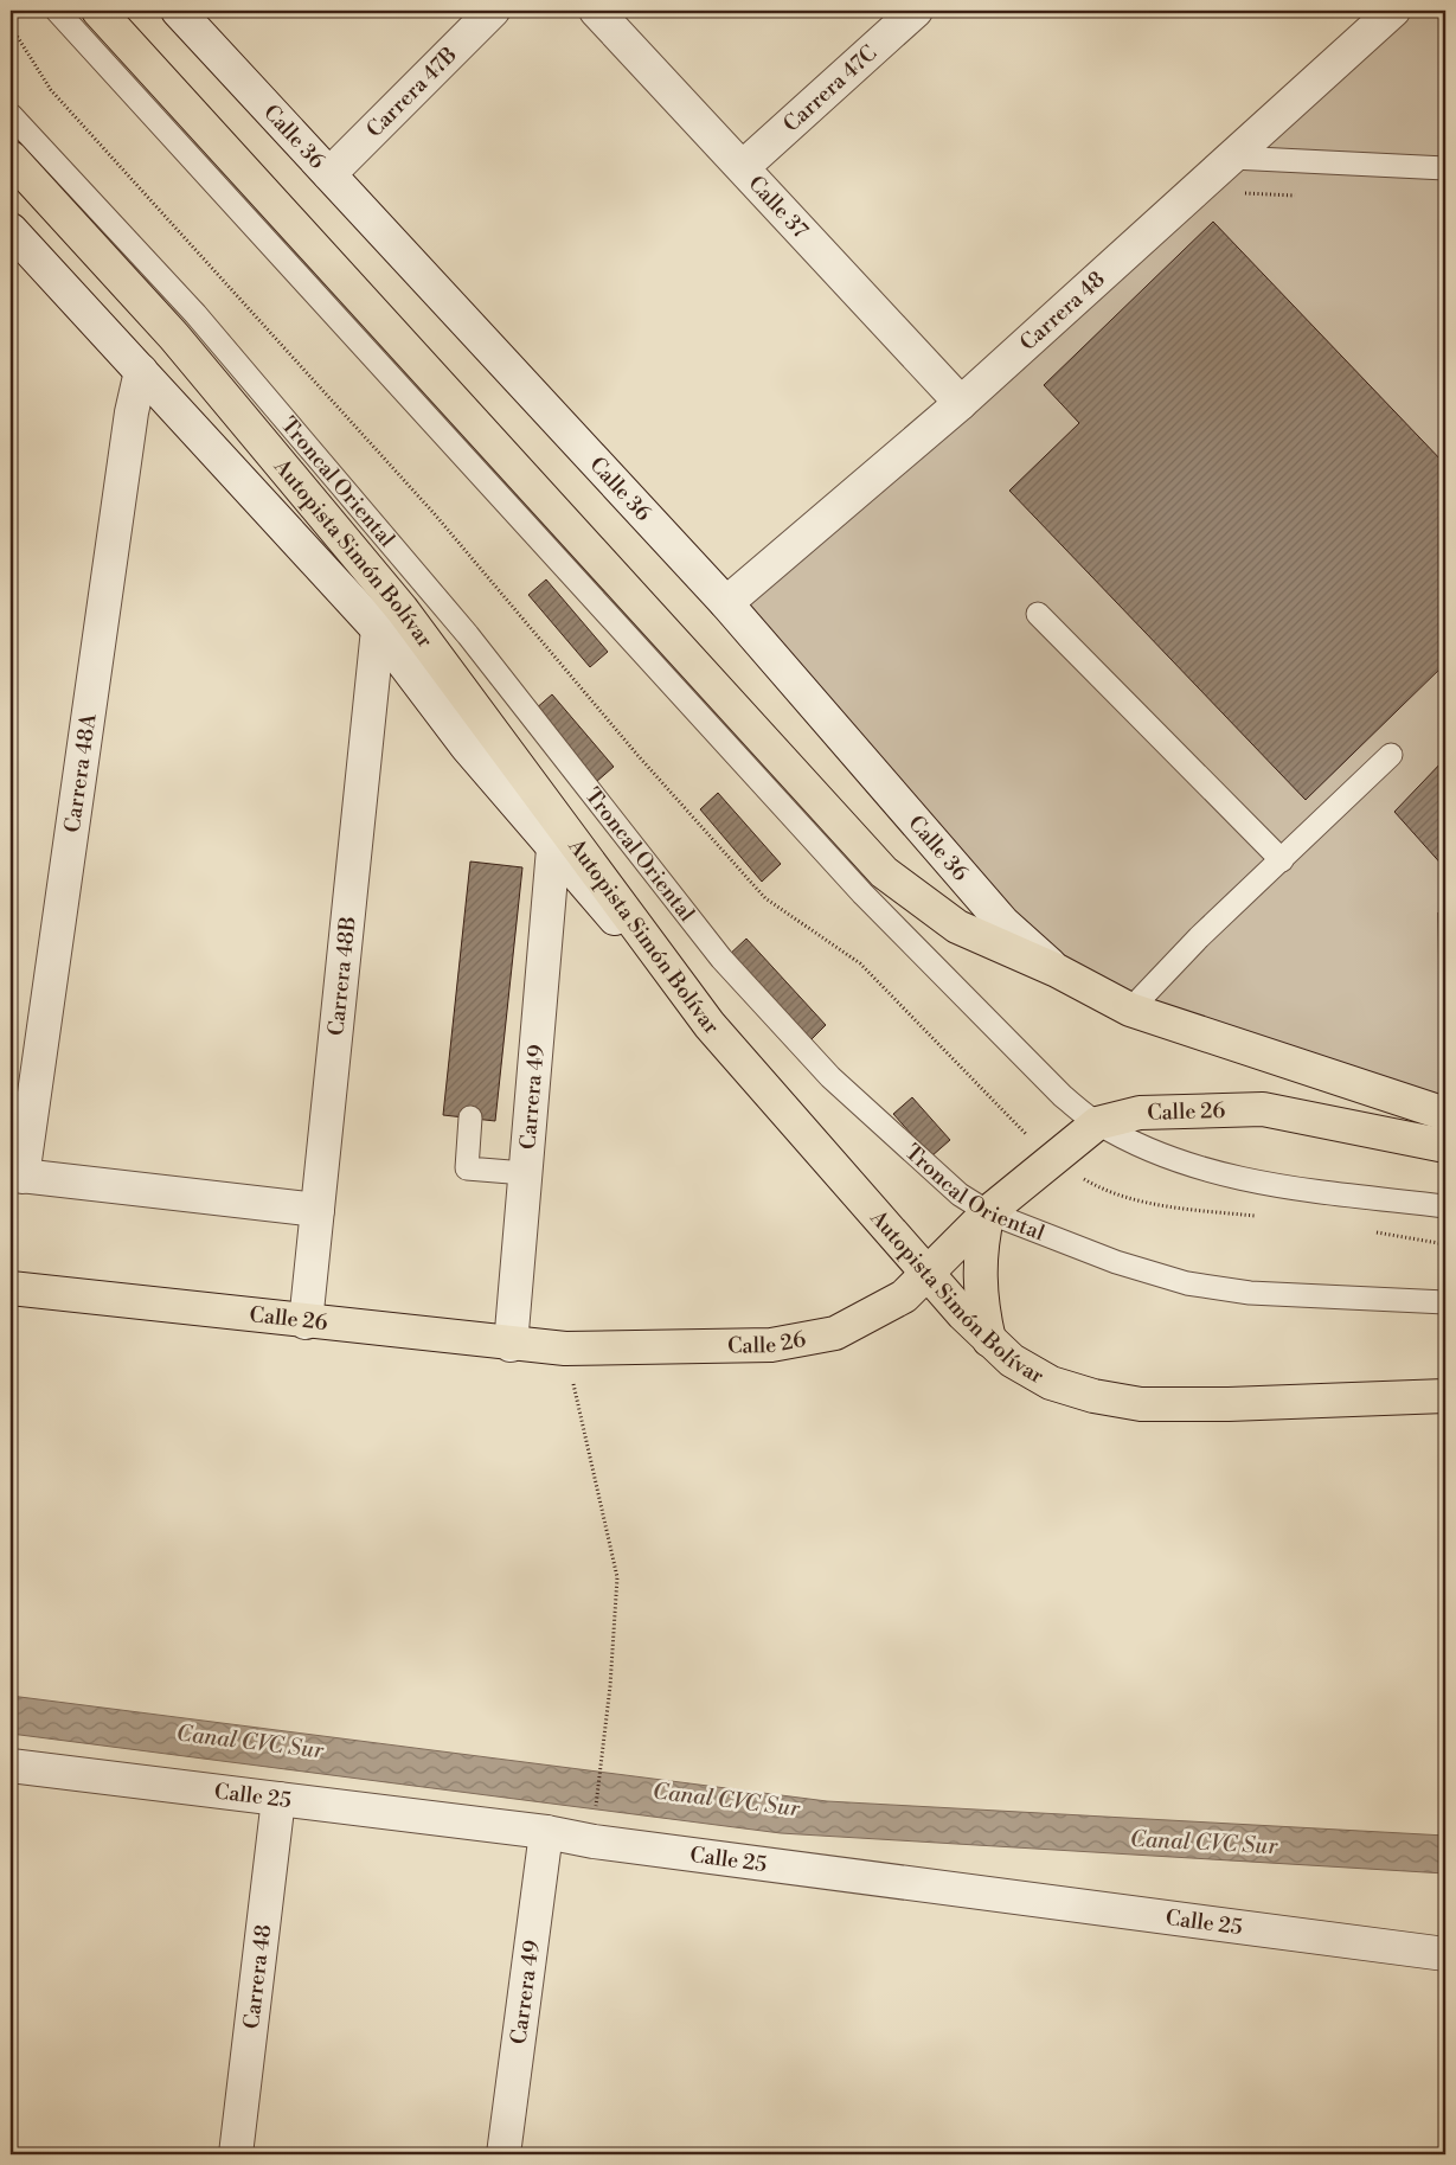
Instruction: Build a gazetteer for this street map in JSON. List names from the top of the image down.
{
  "streets": {
    "main road": ["Autopista Simón Bolívar", "Calle 26"],
    "street": [
      "Carrera 47C",
      "Carrera 47B",
      "Calle 36",
      "Calle 37",
      "Carrera 48",
      "Carrera 48A",
      "Carrera 48B",
      "Carrera 49",
      "Calle 25"
    ],
    "lane": ["Troncal Oriental"]
  },
  "crossings": [
    ["Carrera 47C", "Calle 37"],
    ["Carrera 47B", "Calle 36"],
    ["Calle 36", "Carrera 48"],
    ["Calle 37", "Carrera 48"],
    ["Carrera 48", "Calle 25"],
    ["Troncal Oriental", "Calle 26"],
    ["Autopista Simón Bolívar", "Calle 26"],
    ["Carrera 48B", "Calle 26"],
    ["Carrera 49", "Calle 26"],
    ["Carrera 49", "Calle 25"]
  ],
  "water": ["Canal CVC Sur"]
}
